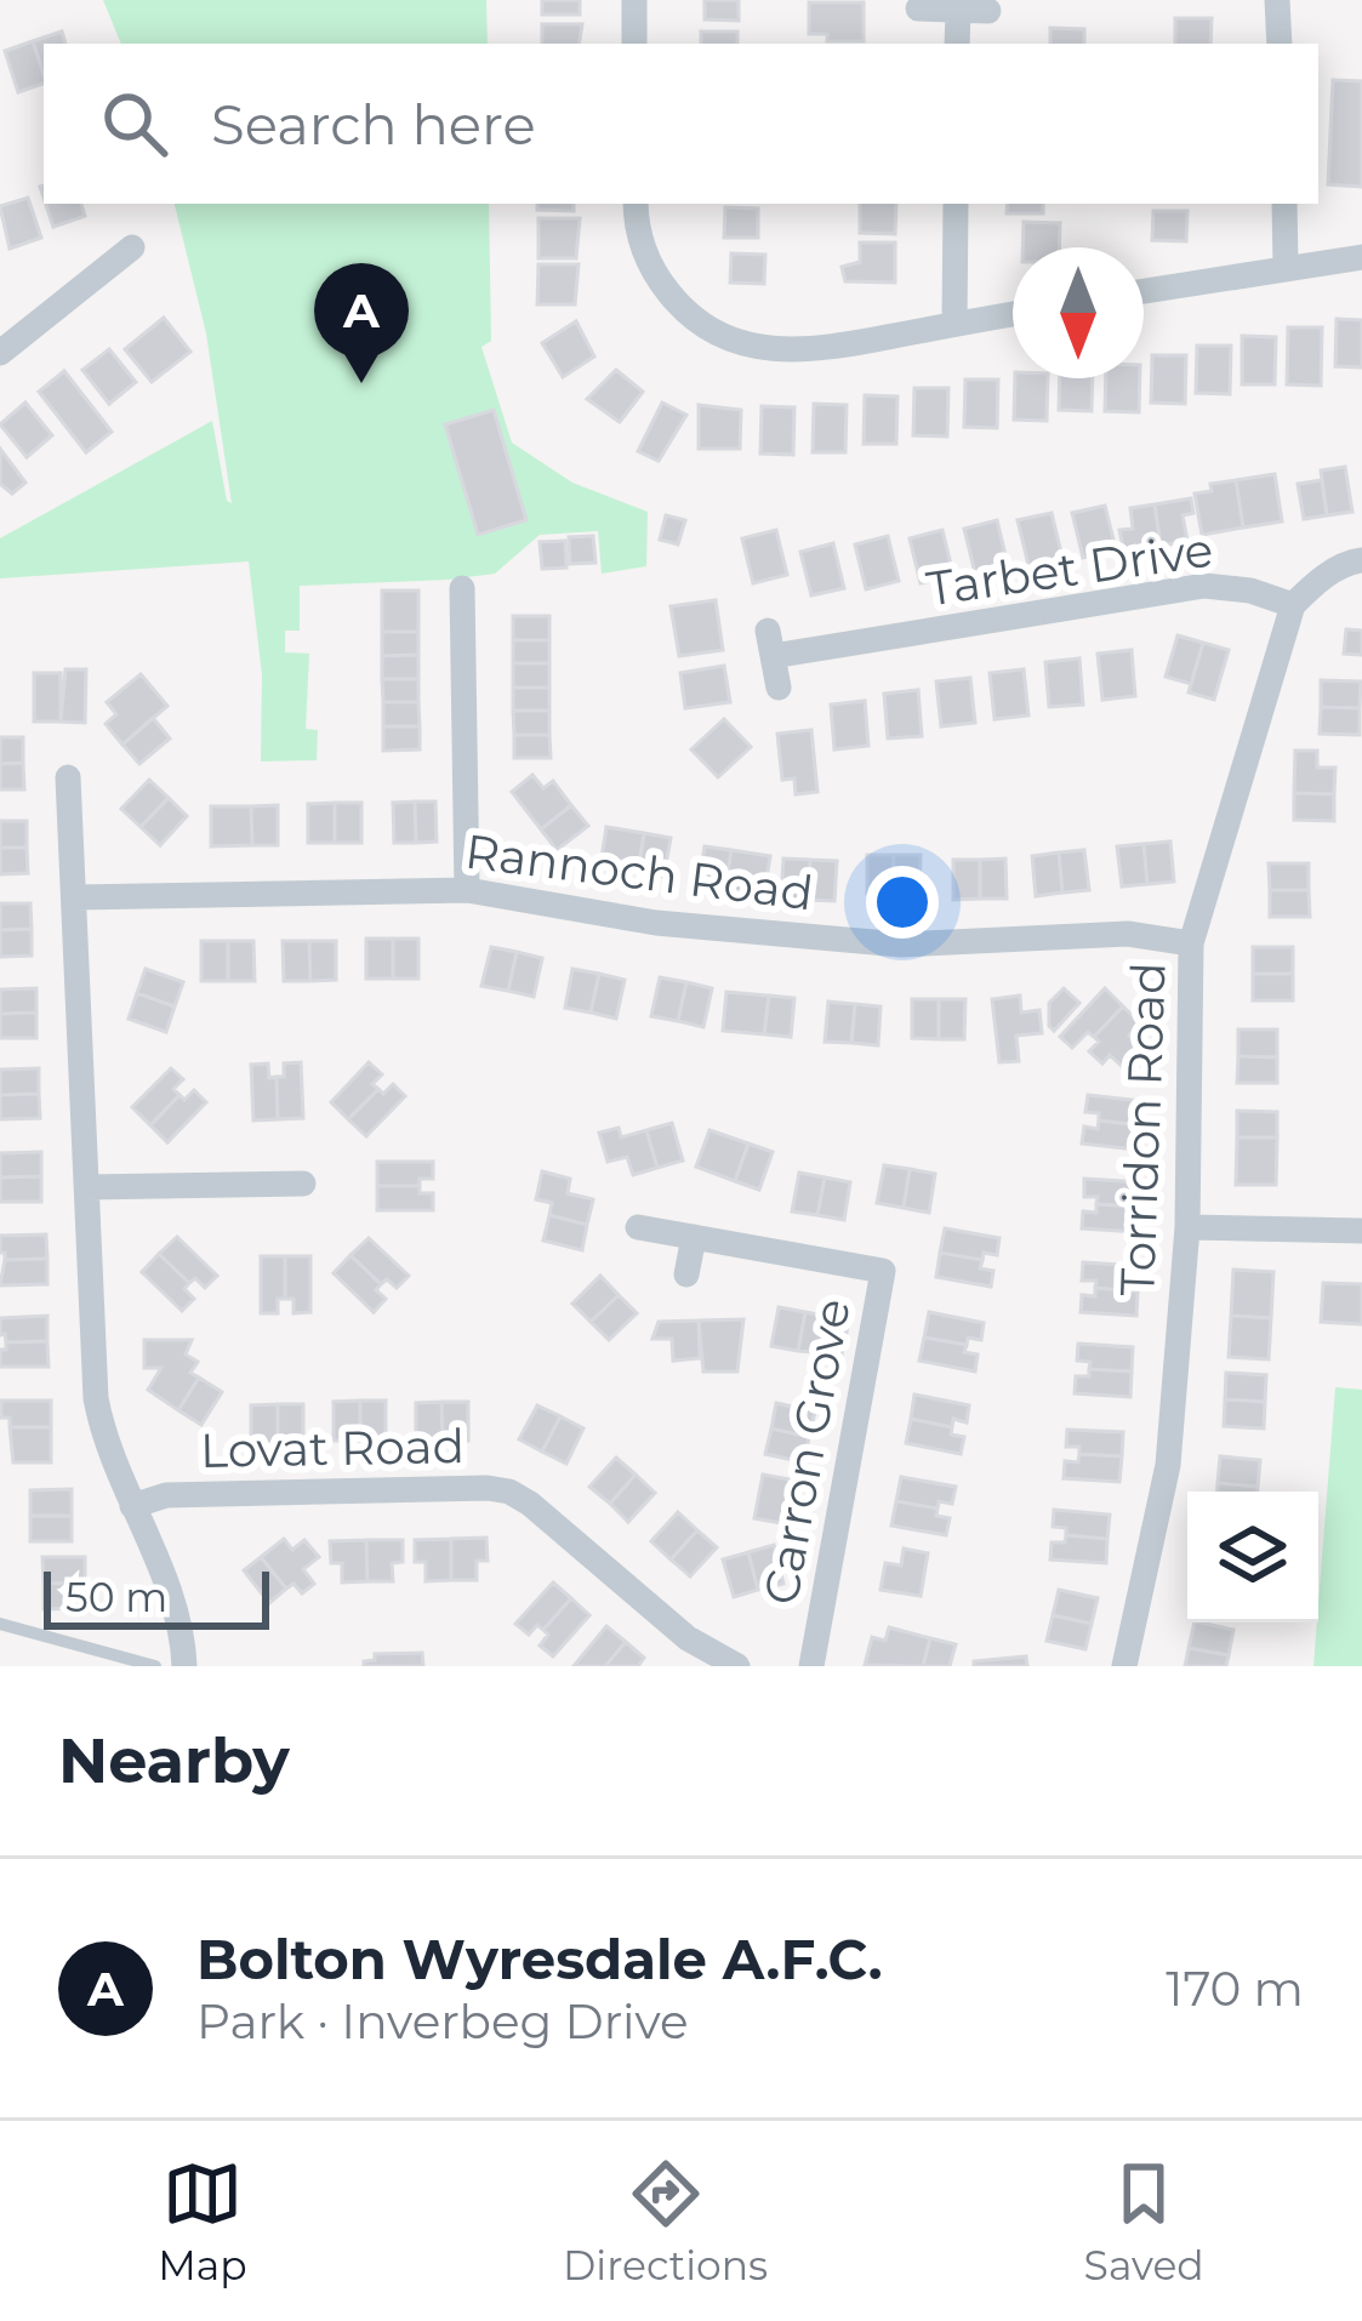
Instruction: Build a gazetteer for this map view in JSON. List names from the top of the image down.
{
  "streets": {
    "street": [
      "Tarbet Drive",
      "Rannoch Road",
      "Torridon Road",
      "Lovat Road",
      "Carron Grove"
    ]
  },
  "crossings": [
    ["Tarbet Drive", "Torridon Road"],
    ["Rannoch Road", "Torridon Road"]
  ],
  "scale_bar": "50 m",
  "north": "bottom",
  "page": {
    "search": "Search here",
    "pins": "A",
    "scale": "50 m",
    "heading": "Nearby",
    "list": [
      {
        "mark": "A",
        "name": "Bolton Wyresdale A.F.C.",
        "note": "Park · Inverbeg Drive",
        "value": "170 m"
      }
    ],
    "nav": ["Map", "Directions", "Saved"]
  }
}
